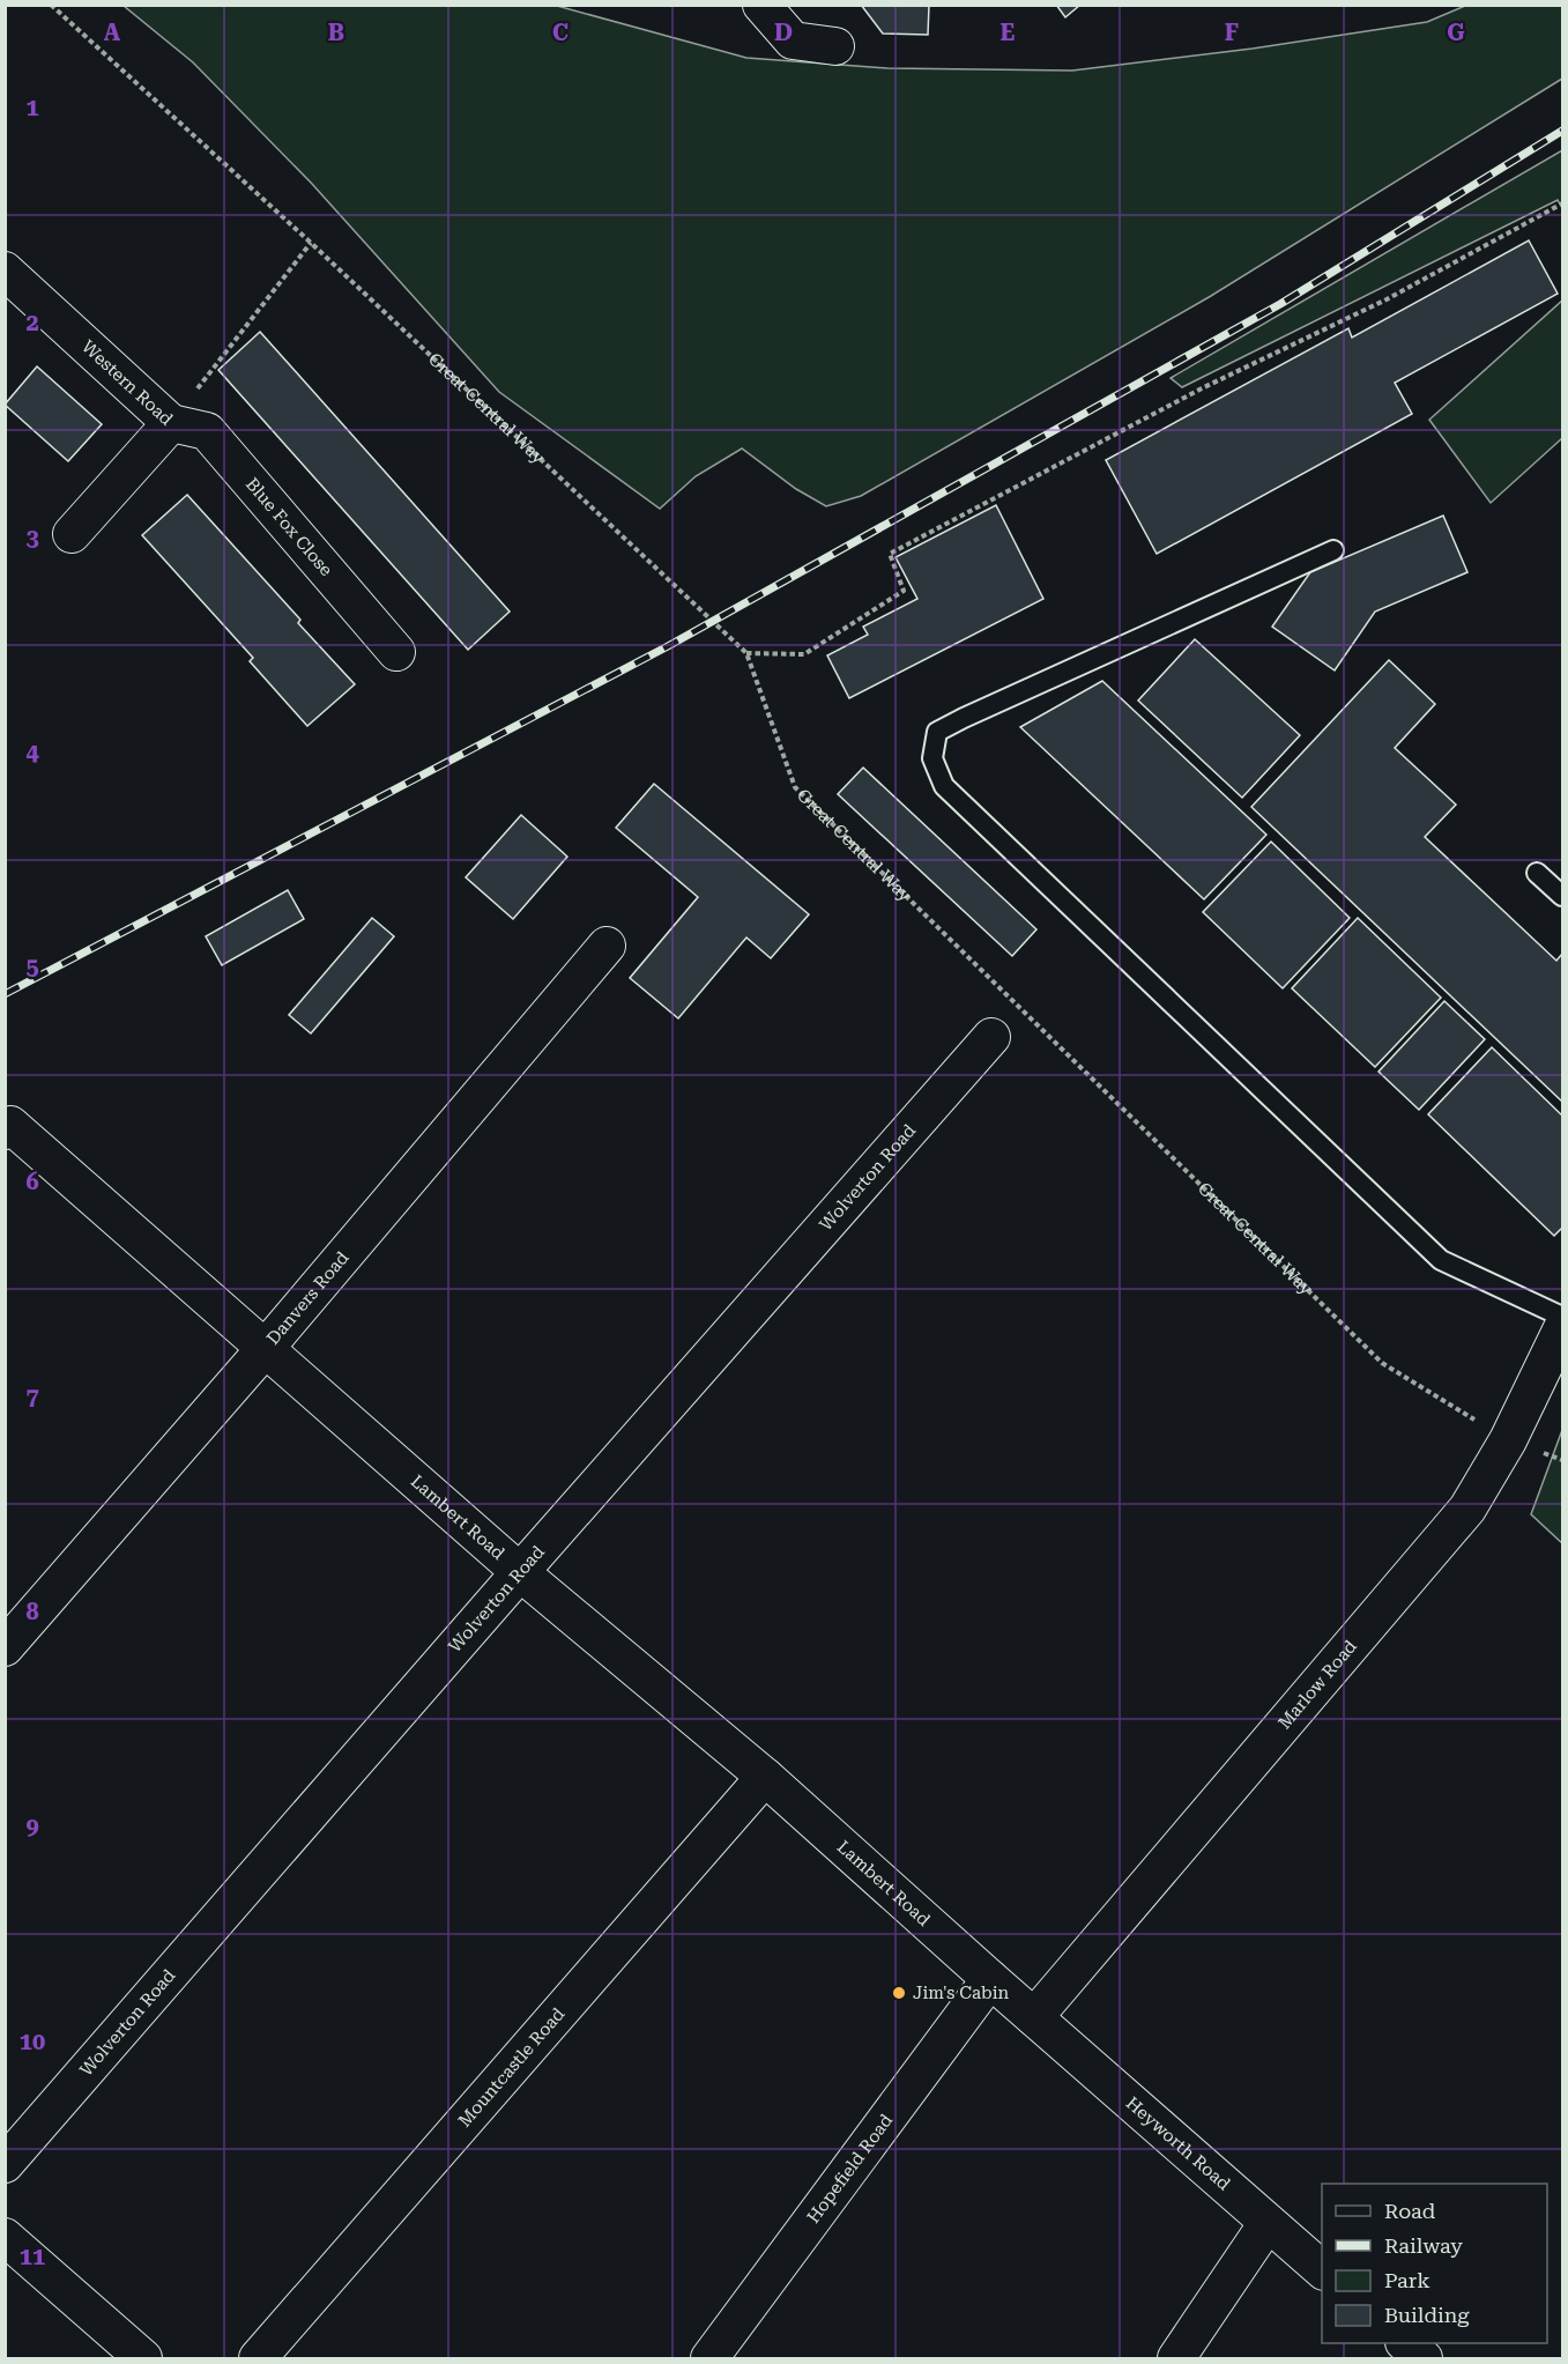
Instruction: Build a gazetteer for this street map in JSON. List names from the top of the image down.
{
  "streets": {
    "street": [
      "Western Road",
      "Blue Fox Close",
      "Wolverton Road",
      "Danvers Road",
      "Lambert Road",
      "Marlow Road",
      "Mountcastle Road",
      "Heyworth Road",
      "Hopefield Road"
    ],
    "path": ["Great Central Way"]
  },
  "crossings": [
    ["Western Road", "Blue Fox Close"],
    ["Great Central Way", "Marlow Road"],
    ["Wolverton Road", "Lambert Road"],
    ["Danvers Road", "Lambert Road"],
    ["Lambert Road", "Marlow Road"],
    ["Lambert Road", "Mountcastle Road"],
    ["Lambert Road", "Heyworth Road"],
    ["Lambert Road", "Hopefield Road"],
    ["Marlow Road", "Heyworth Road"]
  ],
  "places": ["Jim's Cabin"],
  "legend": [
    "Road",
    "Railway",
    "Park",
    "Building"
  ],
  "grid": {
    "columns": [
      "A",
      "B",
      "C",
      "D",
      "E",
      "F",
      "G"
    ],
    "rows": [
      "1",
      "2",
      "3",
      "4",
      "5",
      "6",
      "7",
      "8",
      "9",
      "10",
      "11"
    ]
  }
}
